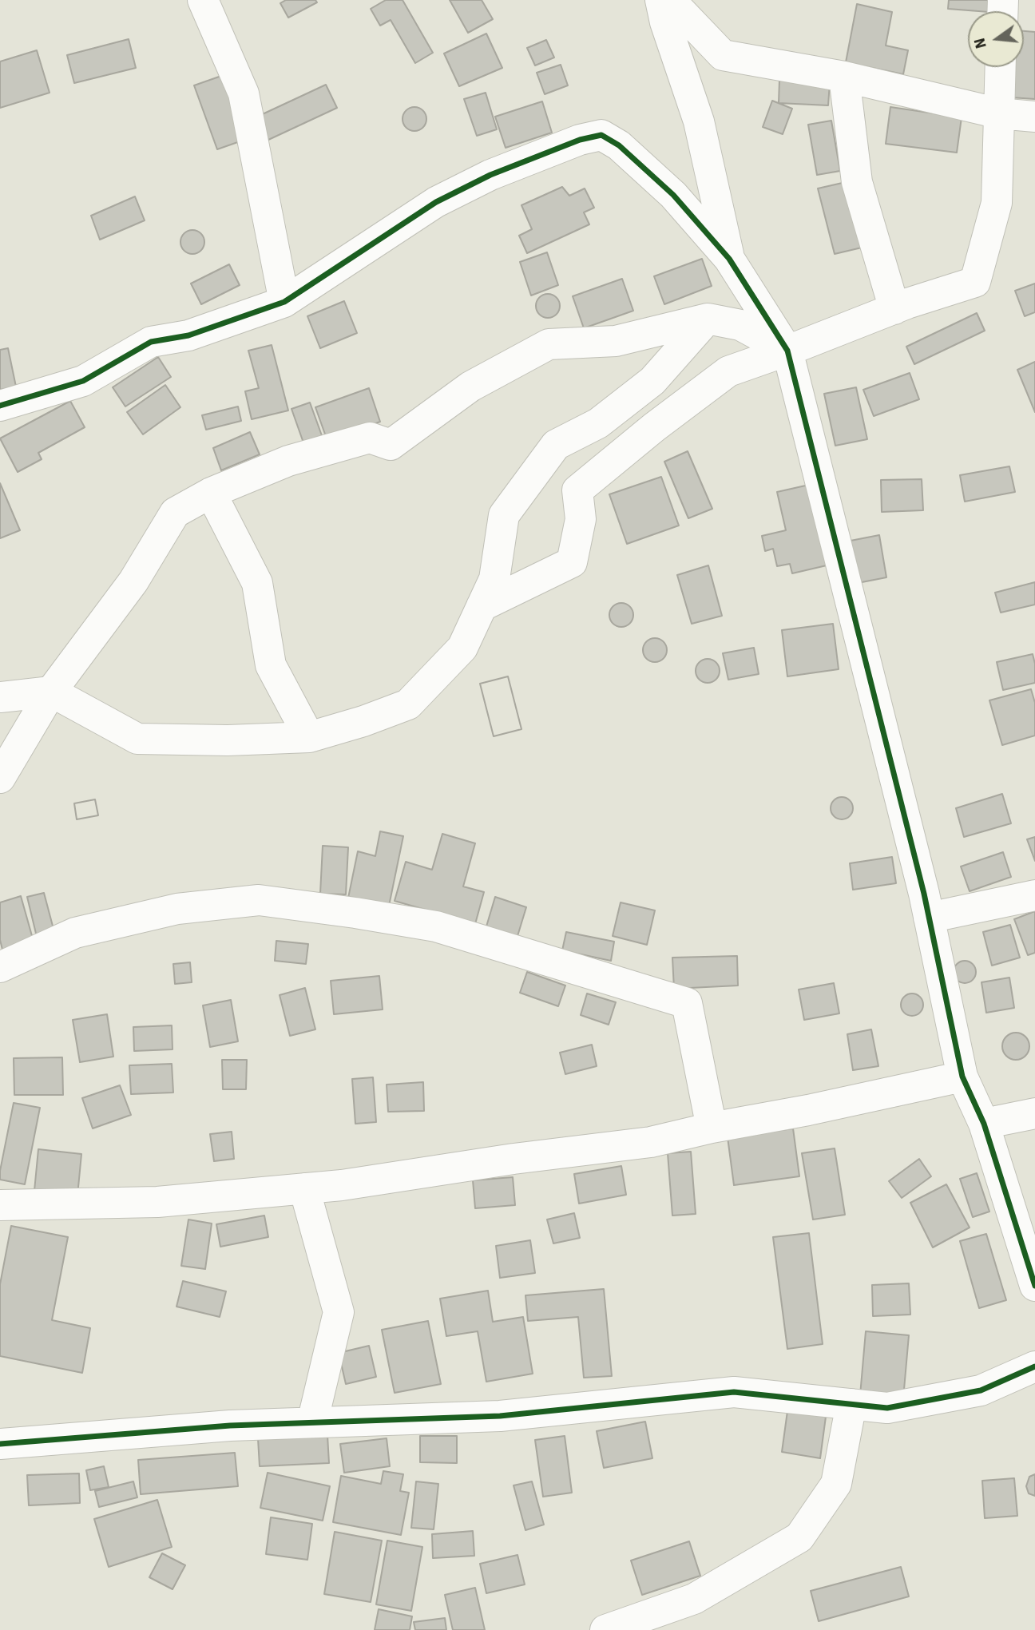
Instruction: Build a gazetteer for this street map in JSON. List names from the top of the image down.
{
  "north": "left"
}
